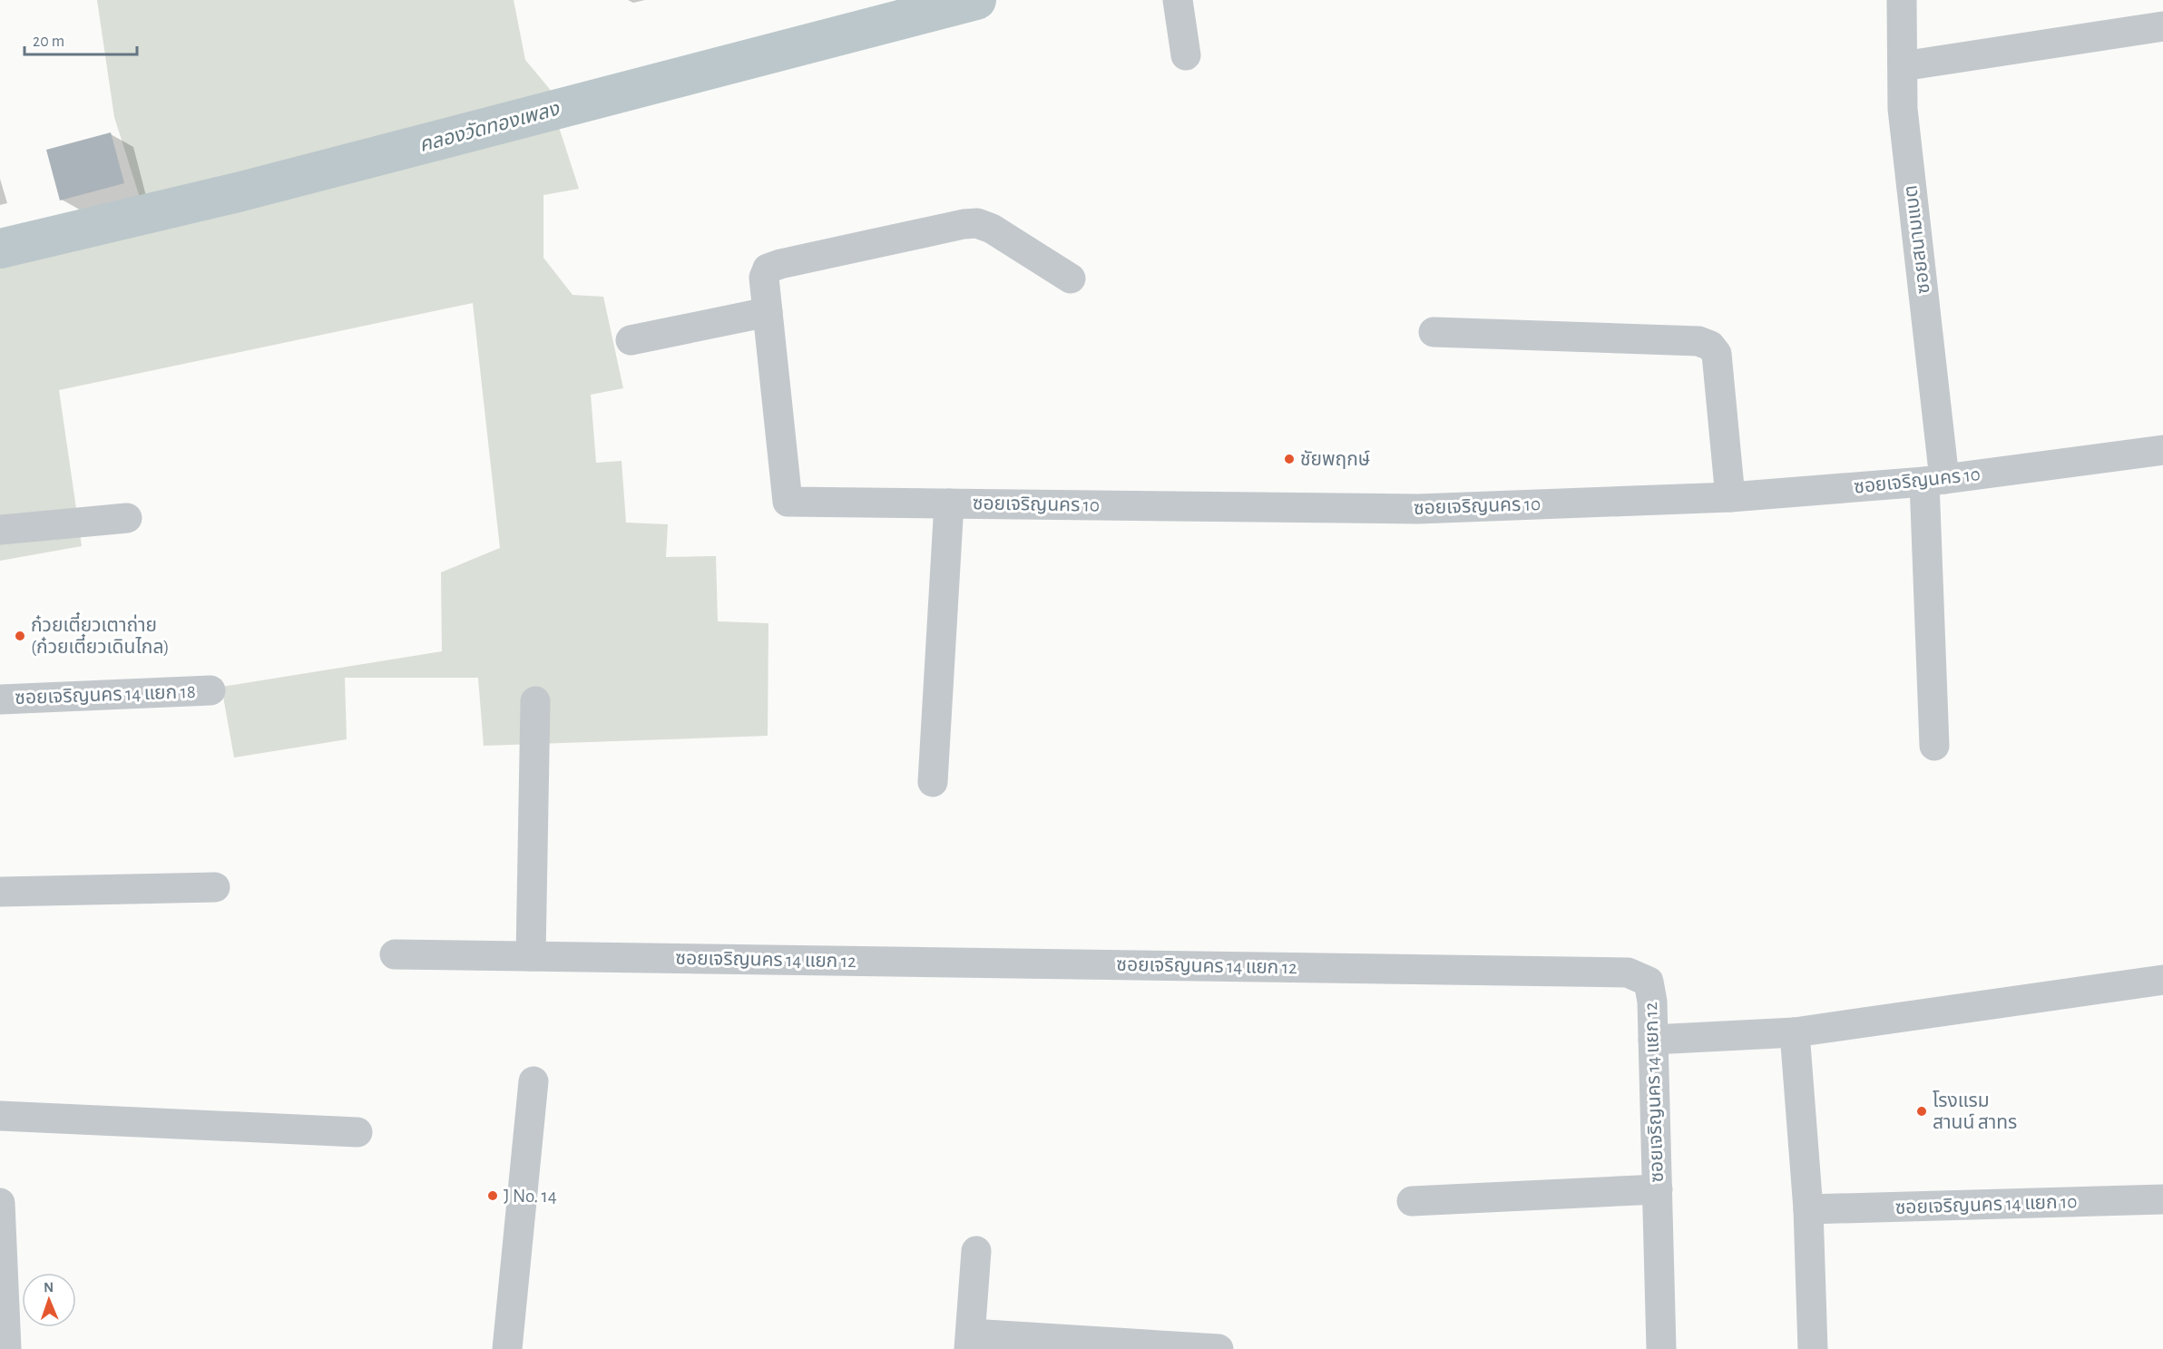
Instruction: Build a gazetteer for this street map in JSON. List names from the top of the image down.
{
  "streets": {
    "street": [
      "ซอยสนามแบต",
      "ซอยเจริญนคร 10",
      "ซอยเจริญนคร 14 แยก 18",
      "ซอยเจริญนคร 14 แยก 12",
      "ซอยเจริญนคร 14 แยก 10"
    ]
  },
  "crossings": [
    ["ซอยสนามแบต", "ซอยเจริญนคร 10"]
  ],
  "water": ["คลองวัดทองเพลง"],
  "places": [
    "ชัยพฤกษ์",
    "ก๋วยเตี๋ยวเตาถ่าย (ก๋วยเตี๋ยวเดินไกล)",
    "โรงแรม สานน์ สาทร",
    "J No. 14"
  ],
  "scale_bar": "20 m",
  "north": "top"
}
